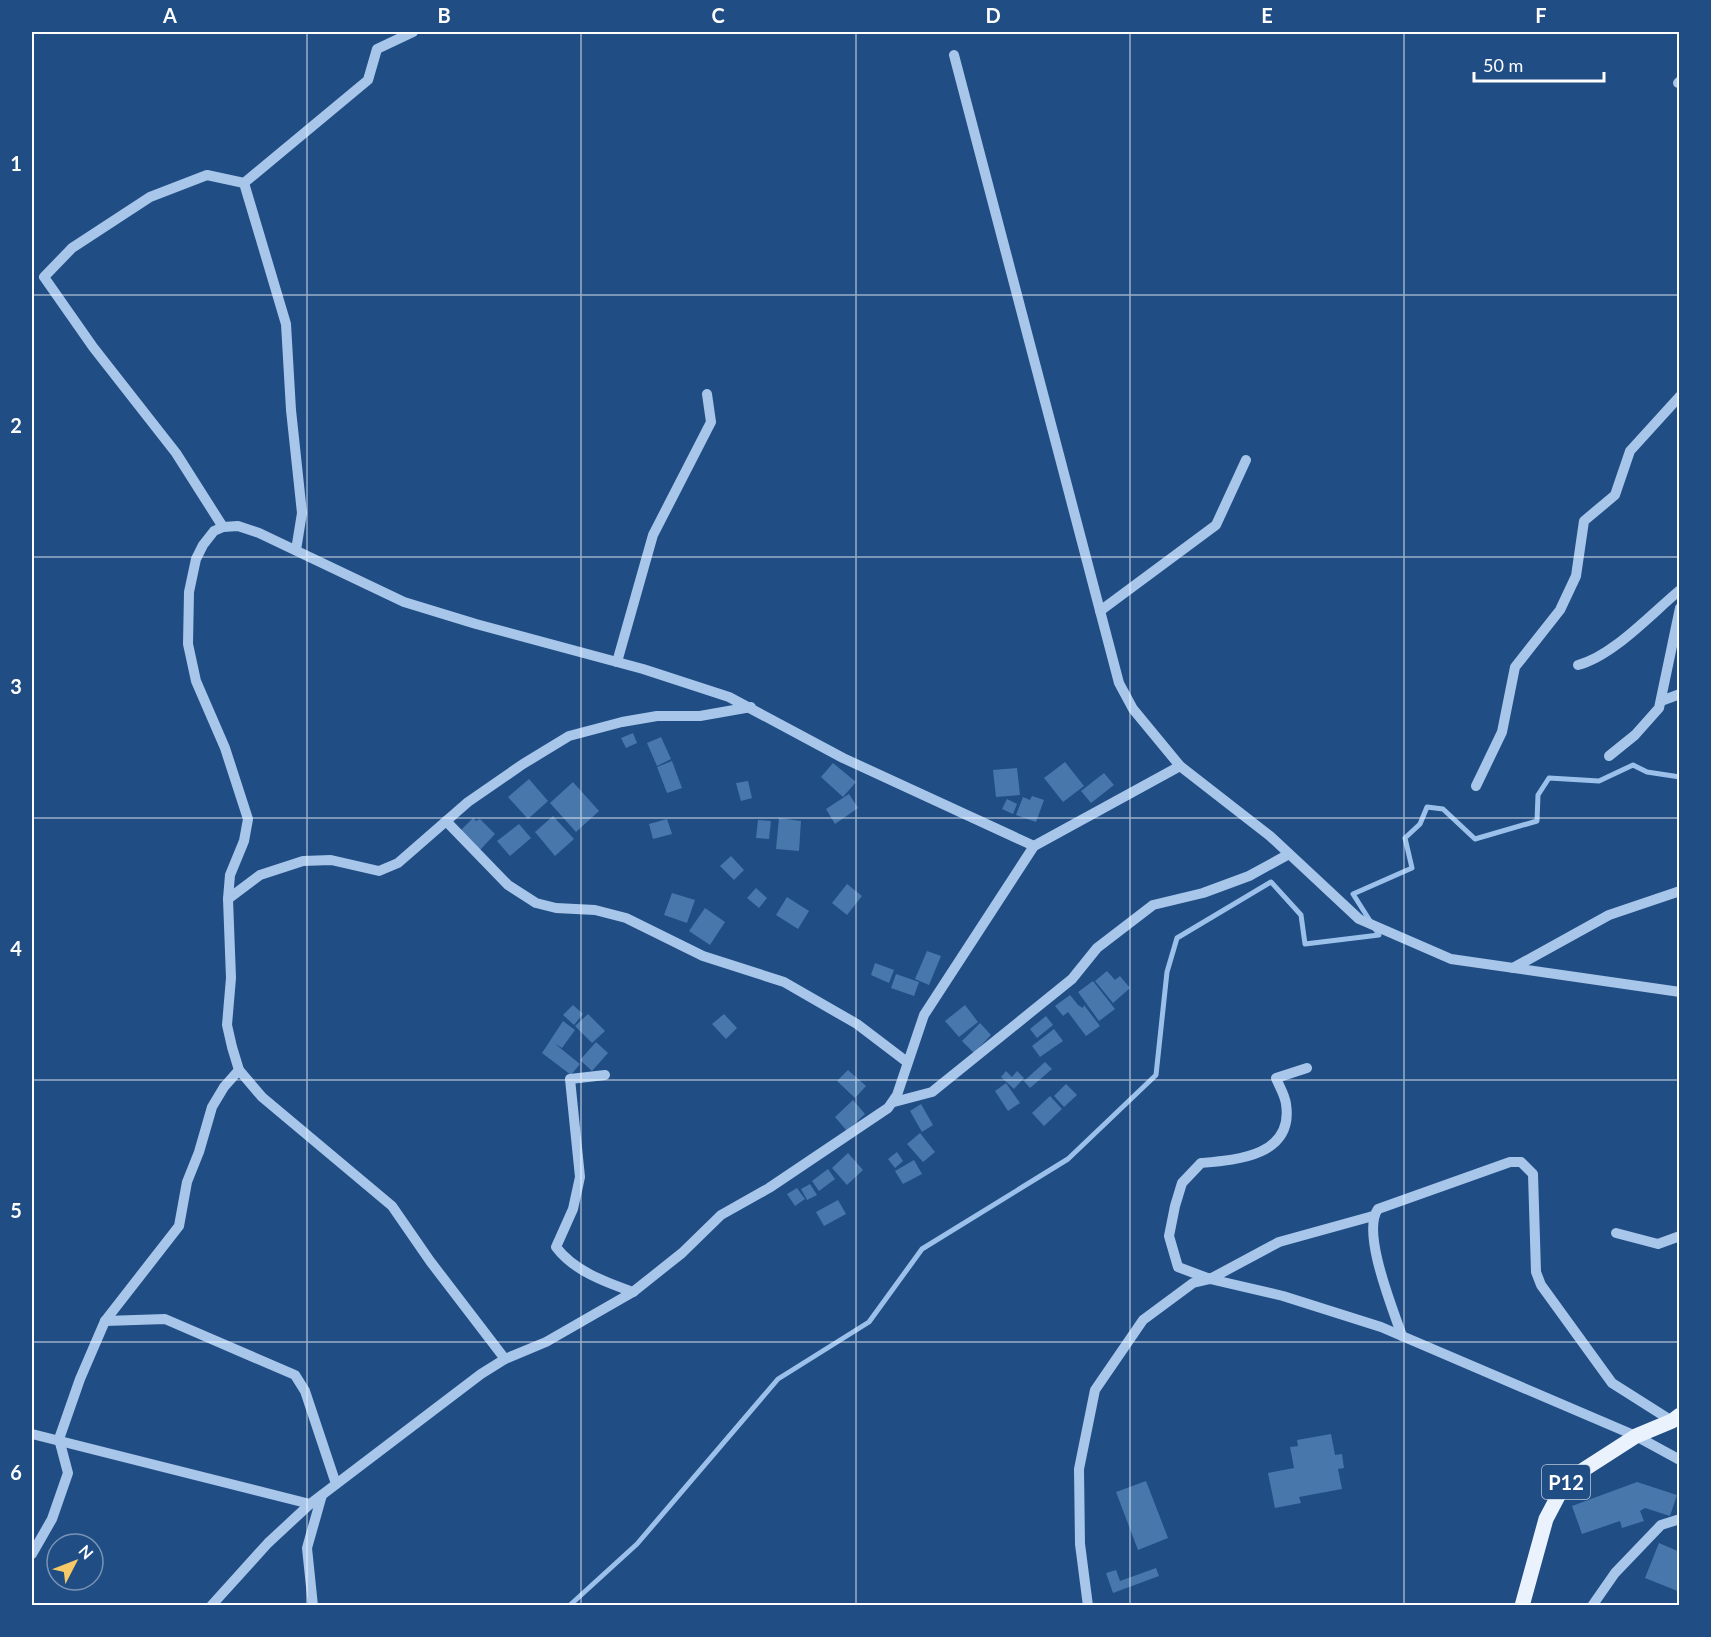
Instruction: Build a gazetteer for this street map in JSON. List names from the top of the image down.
{
  "streets": {
    "main road": ["P12"]
  },
  "scale_bar": "50 m",
  "north": "top right",
  "grid": {
    "columns": [
      "A",
      "B",
      "C",
      "D",
      "E",
      "F"
    ],
    "rows": [
      "1",
      "2",
      "3",
      "4",
      "5",
      "6"
    ]
  }
}
